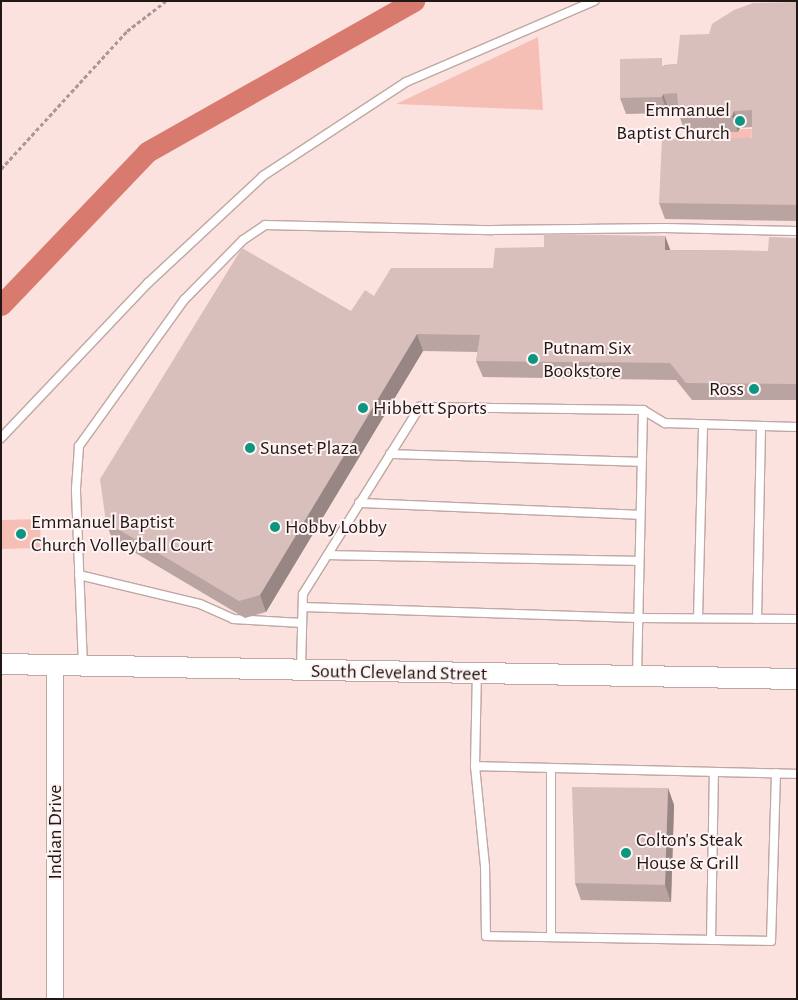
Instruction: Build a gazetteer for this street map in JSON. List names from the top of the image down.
{
  "streets": {
    "street": ["South Cleveland Street", "Indian Drive"]
  },
  "crossings": [
    ["South Cleveland Street", "Indian Drive"]
  ],
  "places": [
    "Emmanuel Baptist Church",
    "Putnam Six Bookstore",
    "Ross",
    "Hibbett Sports",
    "Sunset Plaza",
    "Hobby Lobby",
    "Emmanuel Baptist Church Volleyball Court",
    "Colton's Steak House & Grill"
  ]
}
